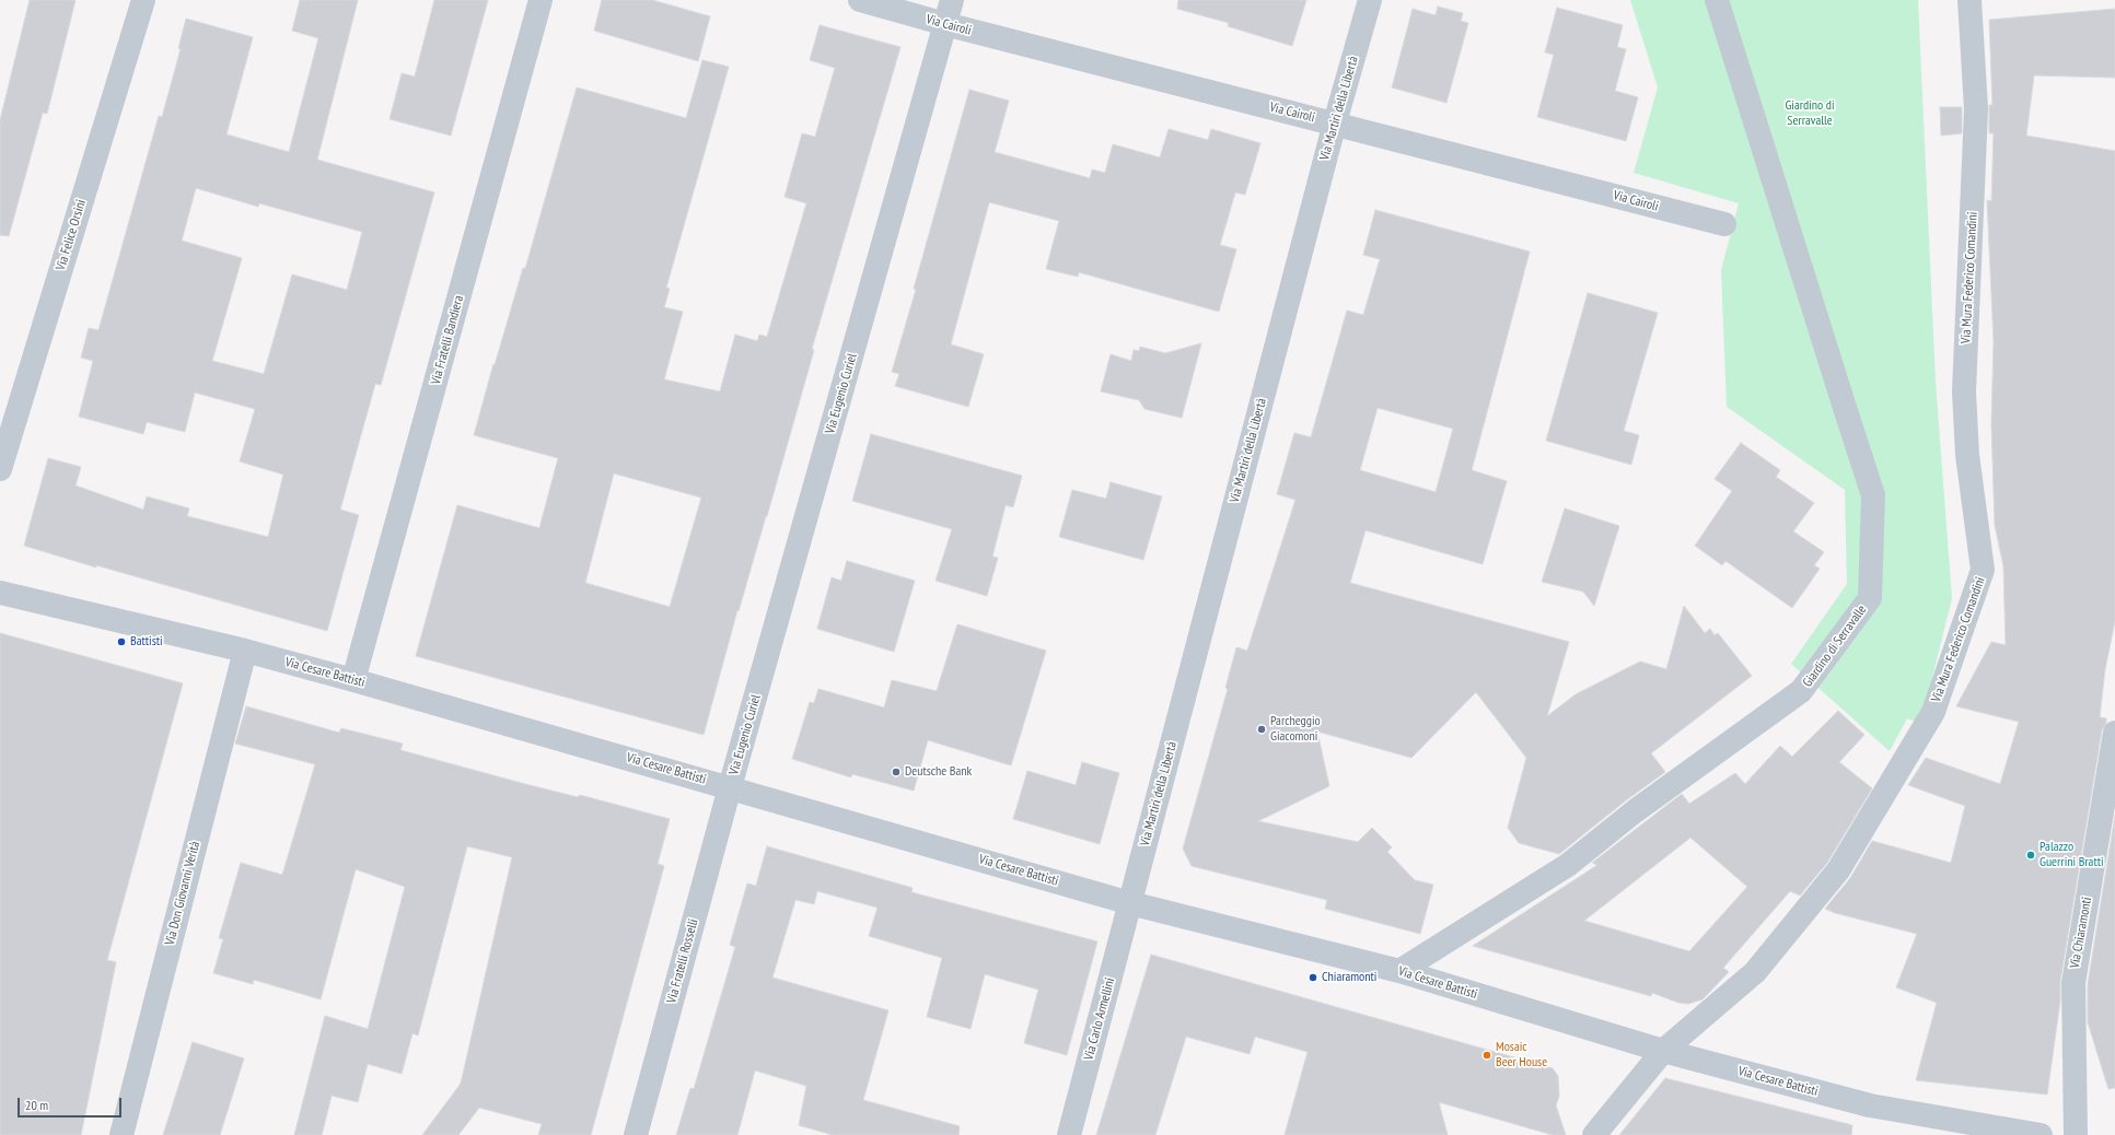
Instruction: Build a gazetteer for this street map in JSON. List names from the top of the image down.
{
  "streets": {
    "street": [
      "Via Cairoli",
      "Via Martiri della Libertà",
      "Via Felice Orsini",
      "Via Mura Federico Comandini",
      "Via Fratelli Bandiera",
      "Via Eugenio Curiel",
      "Giardino di Serravalle",
      "Via Cesare Battisti",
      "Via Don Giovanni Verità",
      "Via Chiaramonti",
      "Via Fratelli Rosselli",
      "Via Carlo Armellini"
    ]
  },
  "crossings": [
    ["Via Cairoli", "Via Martiri della Libertà"],
    ["Via Cairoli", "Via Eugenio Curiel"],
    ["Via Martiri della Libertà", "Via Cesare Battisti"],
    ["Via Martiri della Libertà", "Via Carlo Armellini"],
    ["Via Mura Federico Comandini", "Via Cesare Battisti"],
    ["Via Fratelli Bandiera", "Via Cesare Battisti"],
    ["Via Eugenio Curiel", "Via Cesare Battisti"],
    ["Via Eugenio Curiel", "Via Fratelli Rosselli"],
    ["Giardino di Serravalle", "Via Cesare Battisti"],
    ["Via Cesare Battisti", "Via Don Giovanni Verità"],
    ["Via Cesare Battisti", "Via Fratelli Rosselli"],
    ["Via Cesare Battisti", "Via Carlo Armellini"]
  ],
  "parks": ["Giardino di Serravalle"],
  "places": [
    "Battisti",
    "Parcheggio Giacomoni",
    "Deutsche Bank",
    "Palazzo Guerrini Bratti",
    "Chiaramonti",
    "Mosaic Beer House"
  ],
  "scale_bar": "20 m"
}
